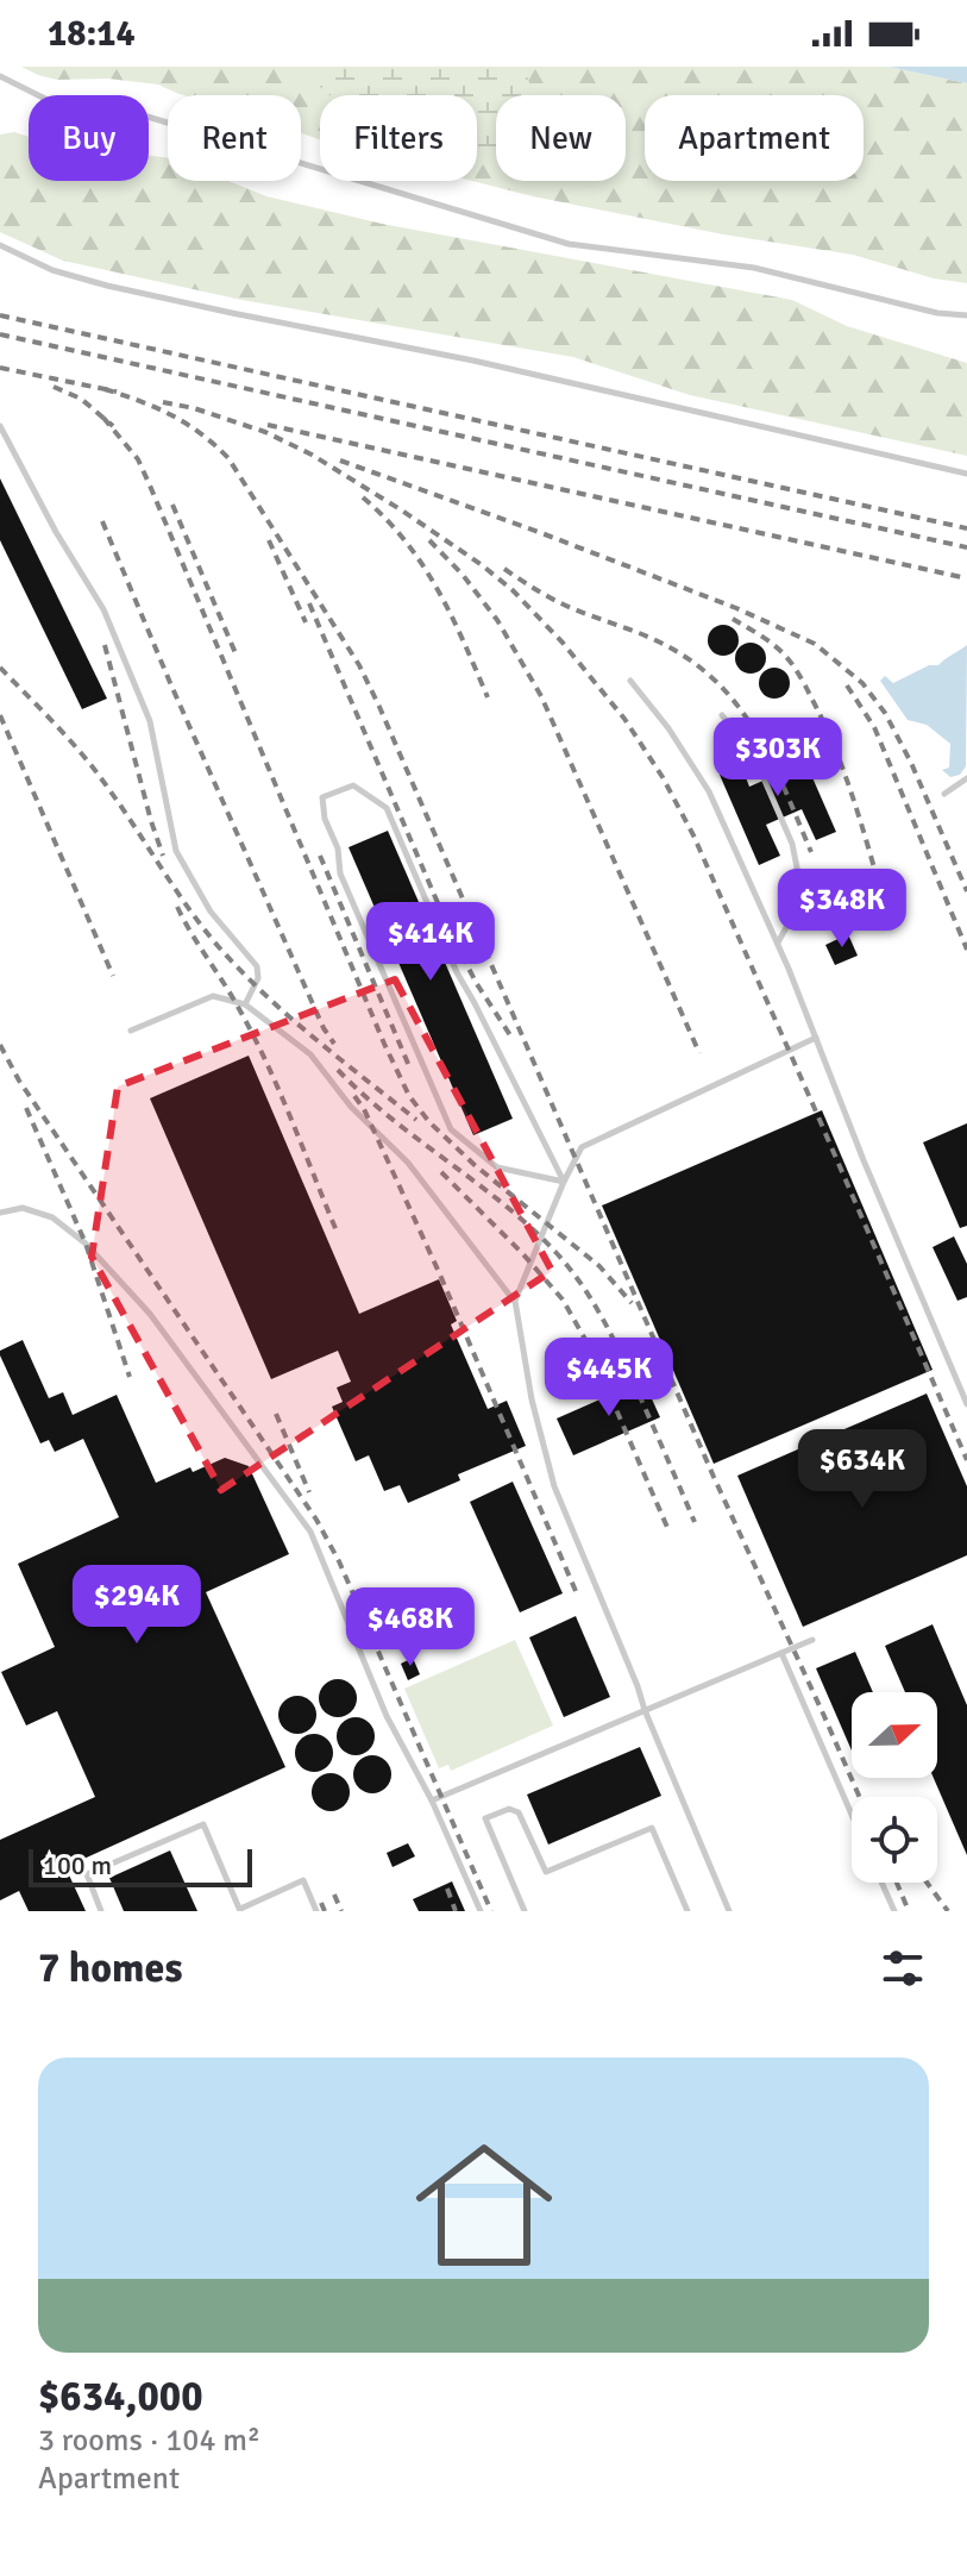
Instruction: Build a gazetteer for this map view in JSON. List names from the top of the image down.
{
  "scale_bar": "100 m",
  "north": "right",
  "page": {
    "status": "18:14",
    "chip": [
      "Buy",
      "Rent",
      "Filters",
      "New",
      "Apartment"
    ],
    "price": [
      "$303K",
      "$348K",
      "$414K",
      "$445K",
      "$634K",
      "$294K",
      "$468K"
    ],
    "scale": "100 m",
    "heading": "7 homes",
    "list": [
      {
        "name": "$634,000",
        "note": "3 rooms · 104 m² · Apartment"
      }
    ]
  }
}
